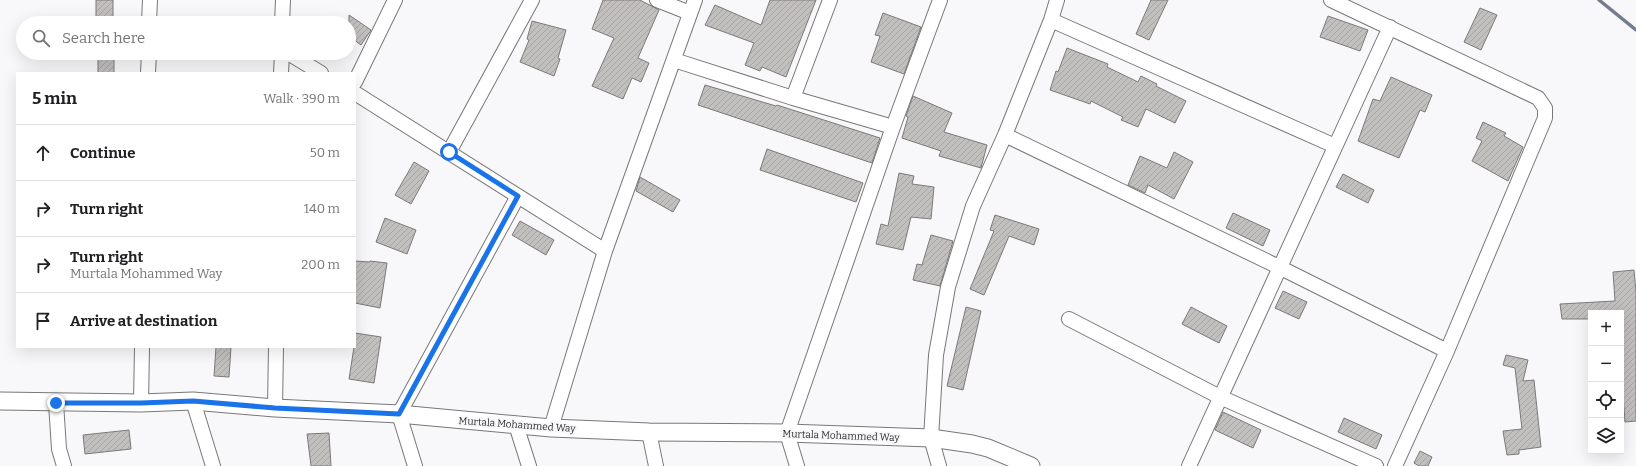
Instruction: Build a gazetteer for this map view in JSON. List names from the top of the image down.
{
  "streets": {
    "street": ["Murtala Mohammed Way"]
  },
  "page": {
    "search": "Search here",
    "heading": ["5 min", "Walk · 390 m"],
    "list": [
      ["Continue", "50 m"],
      ["Turn right", "140 m"],
      ["Turn right", "Murtala Mohammed Way", "200 m"],
      "Arrive at destination"
    ],
    "map_buttons": ["+", "−"]
  }
}
